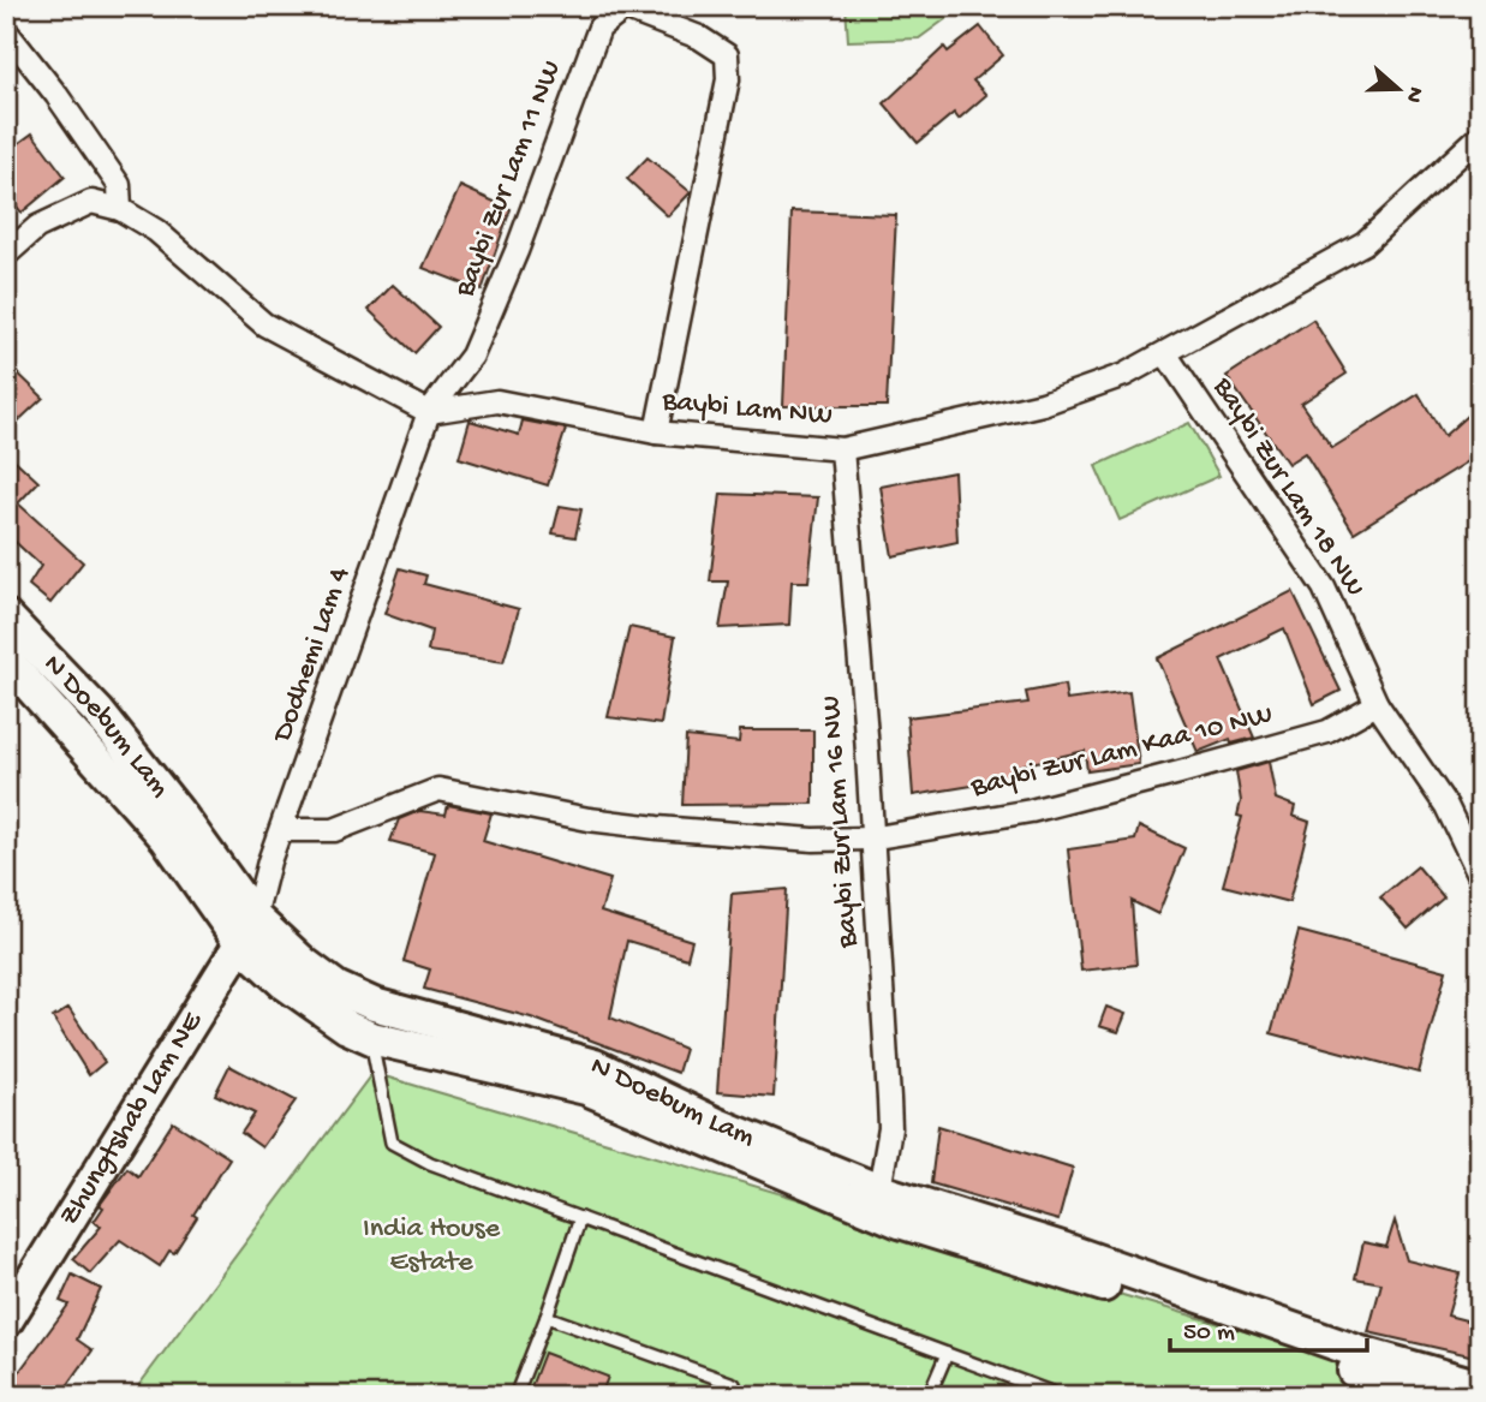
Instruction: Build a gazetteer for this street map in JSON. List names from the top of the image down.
{
  "streets": {
    "main road": ["N Doebum Lam", "Zhungtshab Lam NE"],
    "street": [
      "Baybi Zur Lam 11 NW",
      "Baybi Lam NW",
      "Baybi Zur Lam 18 NW",
      "Dodhemi Lam 4",
      "Baybi Zur Lam Kaa 10 NW",
      "Baybi Zur Lam 16 NW"
    ]
  },
  "crossings": [
    ["Baybi Zur Lam 11 NW", "Baybi Lam NW"],
    ["Baybi Zur Lam 11 NW", "Dodhemi Lam 4"],
    ["Baybi Lam NW", "Baybi Zur Lam 18 NW"],
    ["Baybi Lam NW", "Dodhemi Lam 4"],
    ["Baybi Lam NW", "Baybi Zur Lam 16 NW"],
    ["Baybi Zur Lam 18 NW", "Baybi Zur Lam Kaa 10 NW"],
    ["Dodhemi Lam 4", "N Doebum Lam"],
    ["Dodhemi Lam 4", "Baybi Zur Lam Kaa 10 NW"],
    ["Dodhemi Lam 4", "Zhungtshab Lam NE"],
    ["N Doebum Lam", "Baybi Zur Lam 16 NW"],
    ["N Doebum Lam", "Zhungtshab Lam NE"],
    ["Baybi Zur Lam Kaa 10 NW", "Baybi Zur Lam 16 NW"]
  ],
  "parks": ["India House Estate"],
  "scale_bar": "50 m",
  "north": "right"
}
